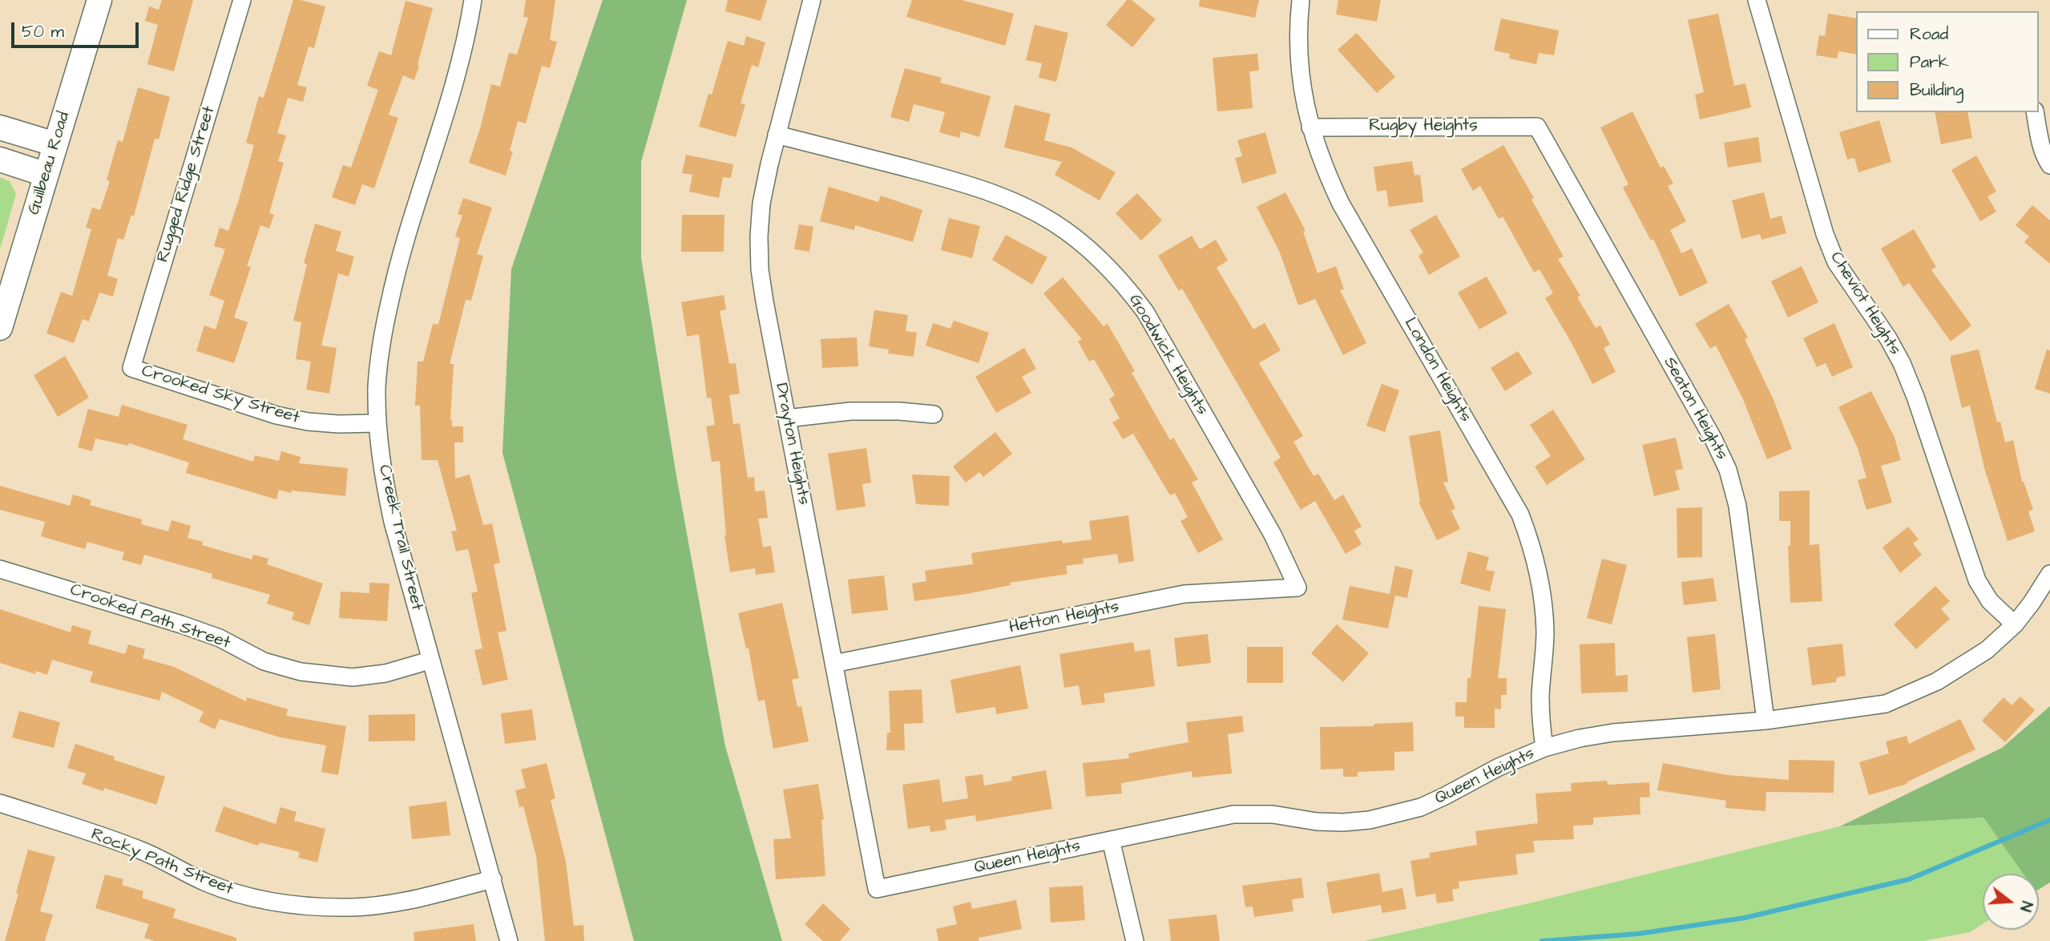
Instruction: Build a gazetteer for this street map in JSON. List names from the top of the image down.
{
  "streets": {
    "main road": ["Guilbeau Road"],
    "street": [
      "Rugby Heights",
      "Rugged Ridge Street",
      "Cheviot Heights",
      "Goodwick Heights",
      "London Heights",
      "Crooked Sky Street",
      "Seaton Heights",
      "Drayton Heights",
      "Creek Trail Street",
      "Crooked Path Street",
      "Hetton Heights",
      "Queen Heights",
      "Rocky Path Street"
    ]
  },
  "crossings": [
    ["Rugby Heights", "London Heights"],
    ["Rugby Heights", "Seaton Heights"],
    ["Rugged Ridge Street", "Crooked Sky Street"],
    ["Cheviot Heights", "Queen Heights"],
    ["Goodwick Heights", "Drayton Heights"],
    ["Goodwick Heights", "Hetton Heights"],
    ["London Heights", "Queen Heights"],
    ["Crooked Sky Street", "Creek Trail Street"],
    ["Seaton Heights", "Queen Heights"],
    ["Drayton Heights", "Hetton Heights"],
    ["Drayton Heights", "Queen Heights"],
    ["Creek Trail Street", "Crooked Path Street"],
    ["Creek Trail Street", "Rocky Path Street"]
  ],
  "legend": ["Road", "Park", "Building"],
  "scale_bar": "50 m",
  "north": "right"
}
